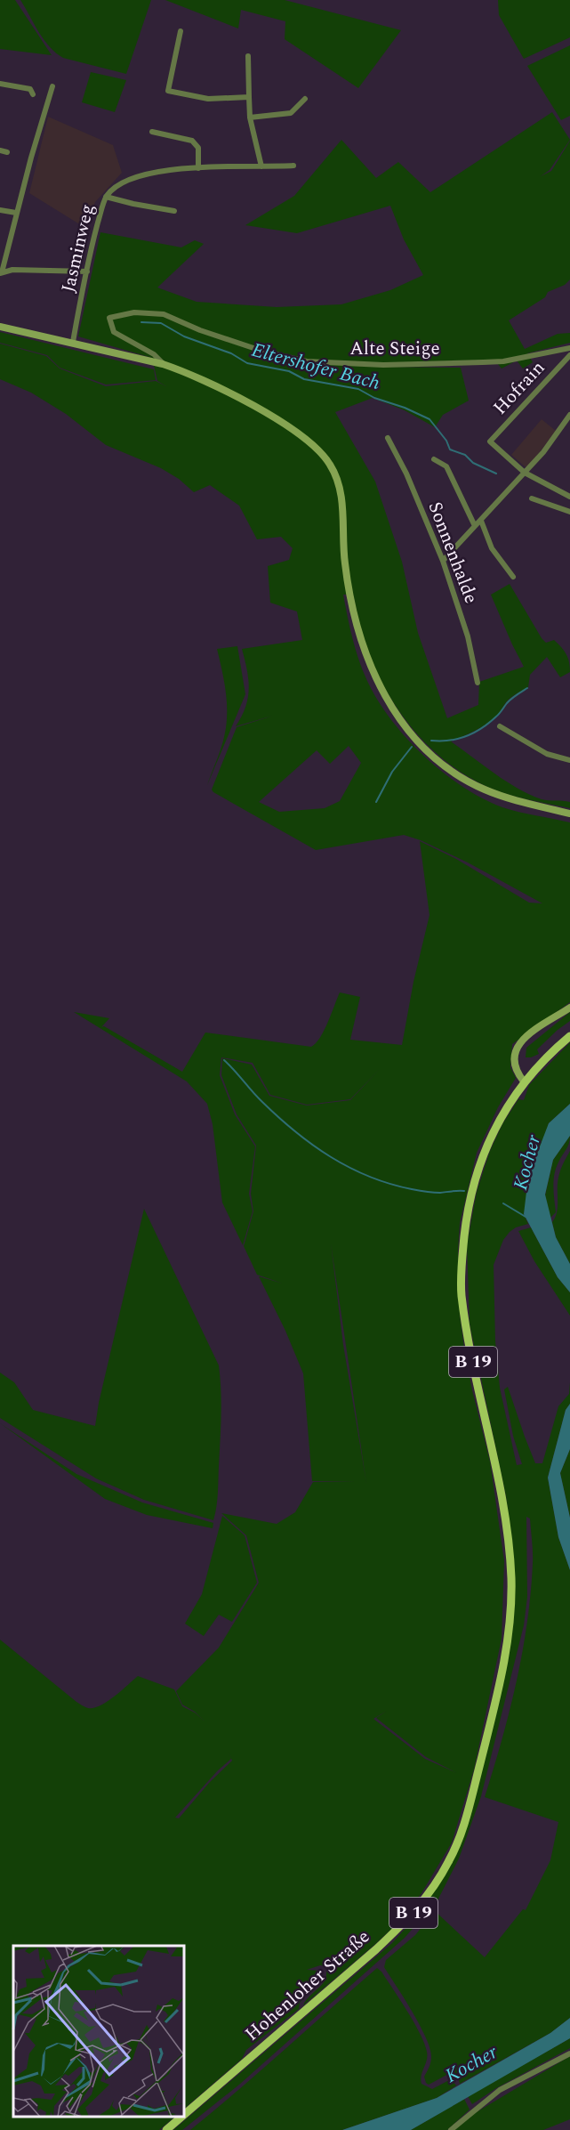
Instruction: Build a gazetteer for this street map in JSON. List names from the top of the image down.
{
  "streets": {
    "main road": ["B 19", "Hohenloher Straße"],
    "street": [
      "Jasminweg",
      "Alte Steige",
      "Hofrain",
      "Sonnenhalde"
    ]
  },
  "crossings": [
    ["B 19", "Hohenloher Straße"]
  ],
  "water": ["Eltershofer Bach", "Kocher"]
}
